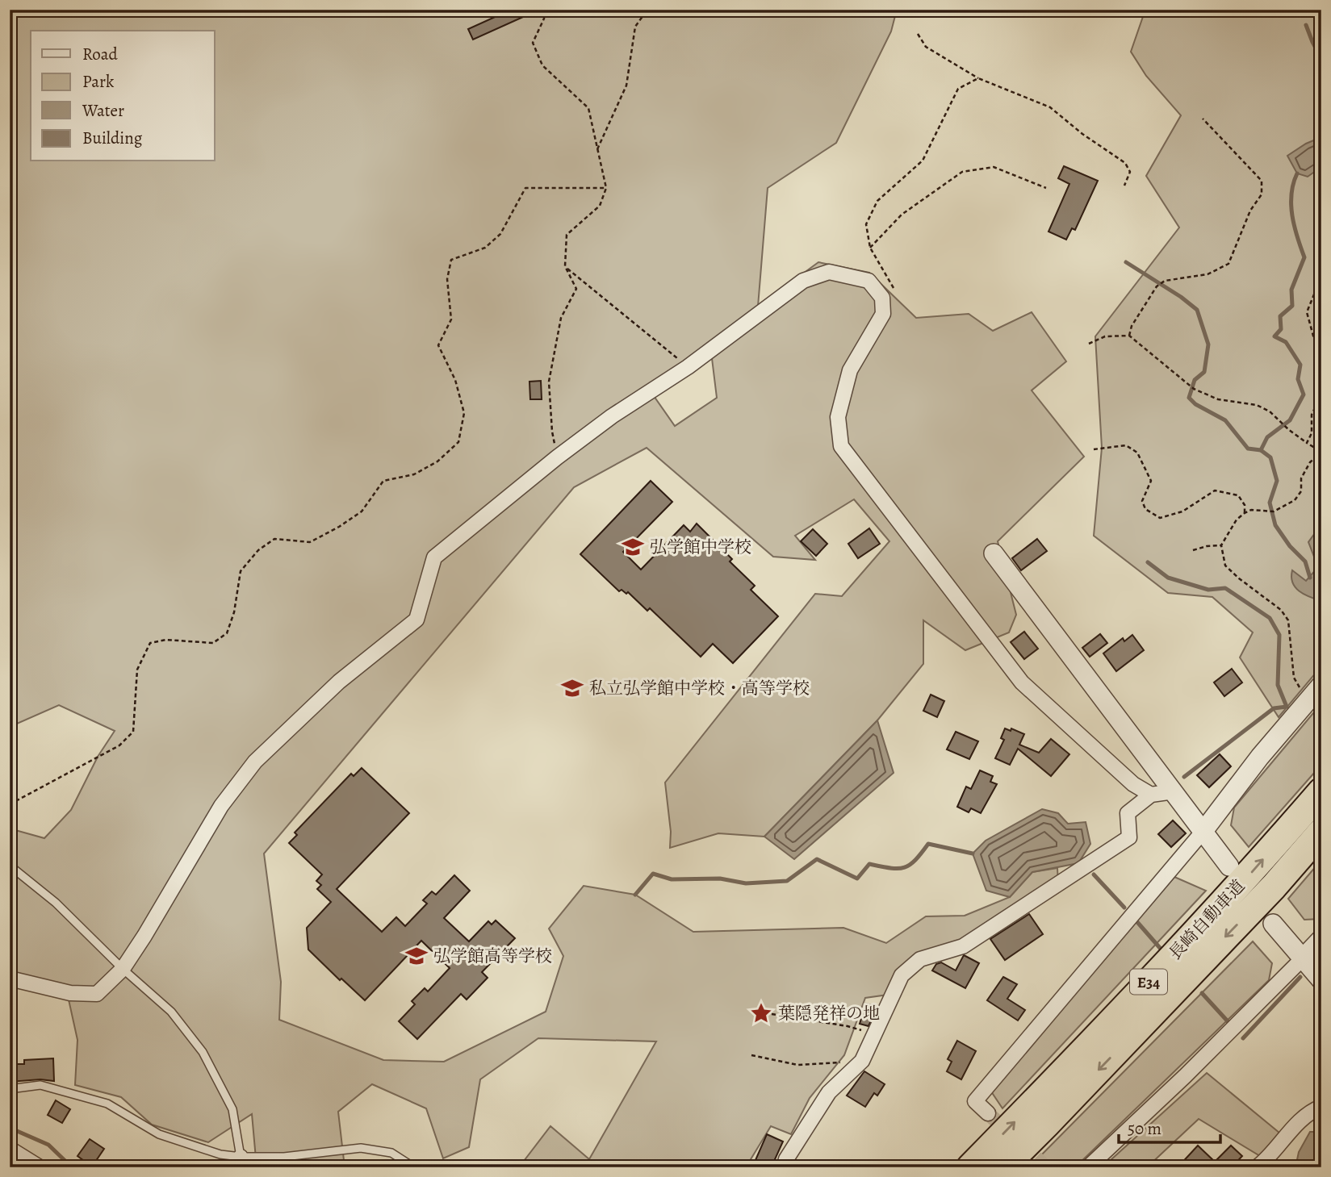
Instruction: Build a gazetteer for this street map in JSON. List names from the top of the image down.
{
  "streets": {
    "highway": ["長崎自動車道", "E34"]
  },
  "places": {
    "school or university": ["弘学館中学校", "私立弘学館中学校・高等学校", "弘学館高等学校"],
    "place": ["葉隠発祥の地"]
  },
  "legend": [
    "Road",
    "Park",
    "Water",
    "Building"
  ],
  "scale_bar": "50 m"
}
